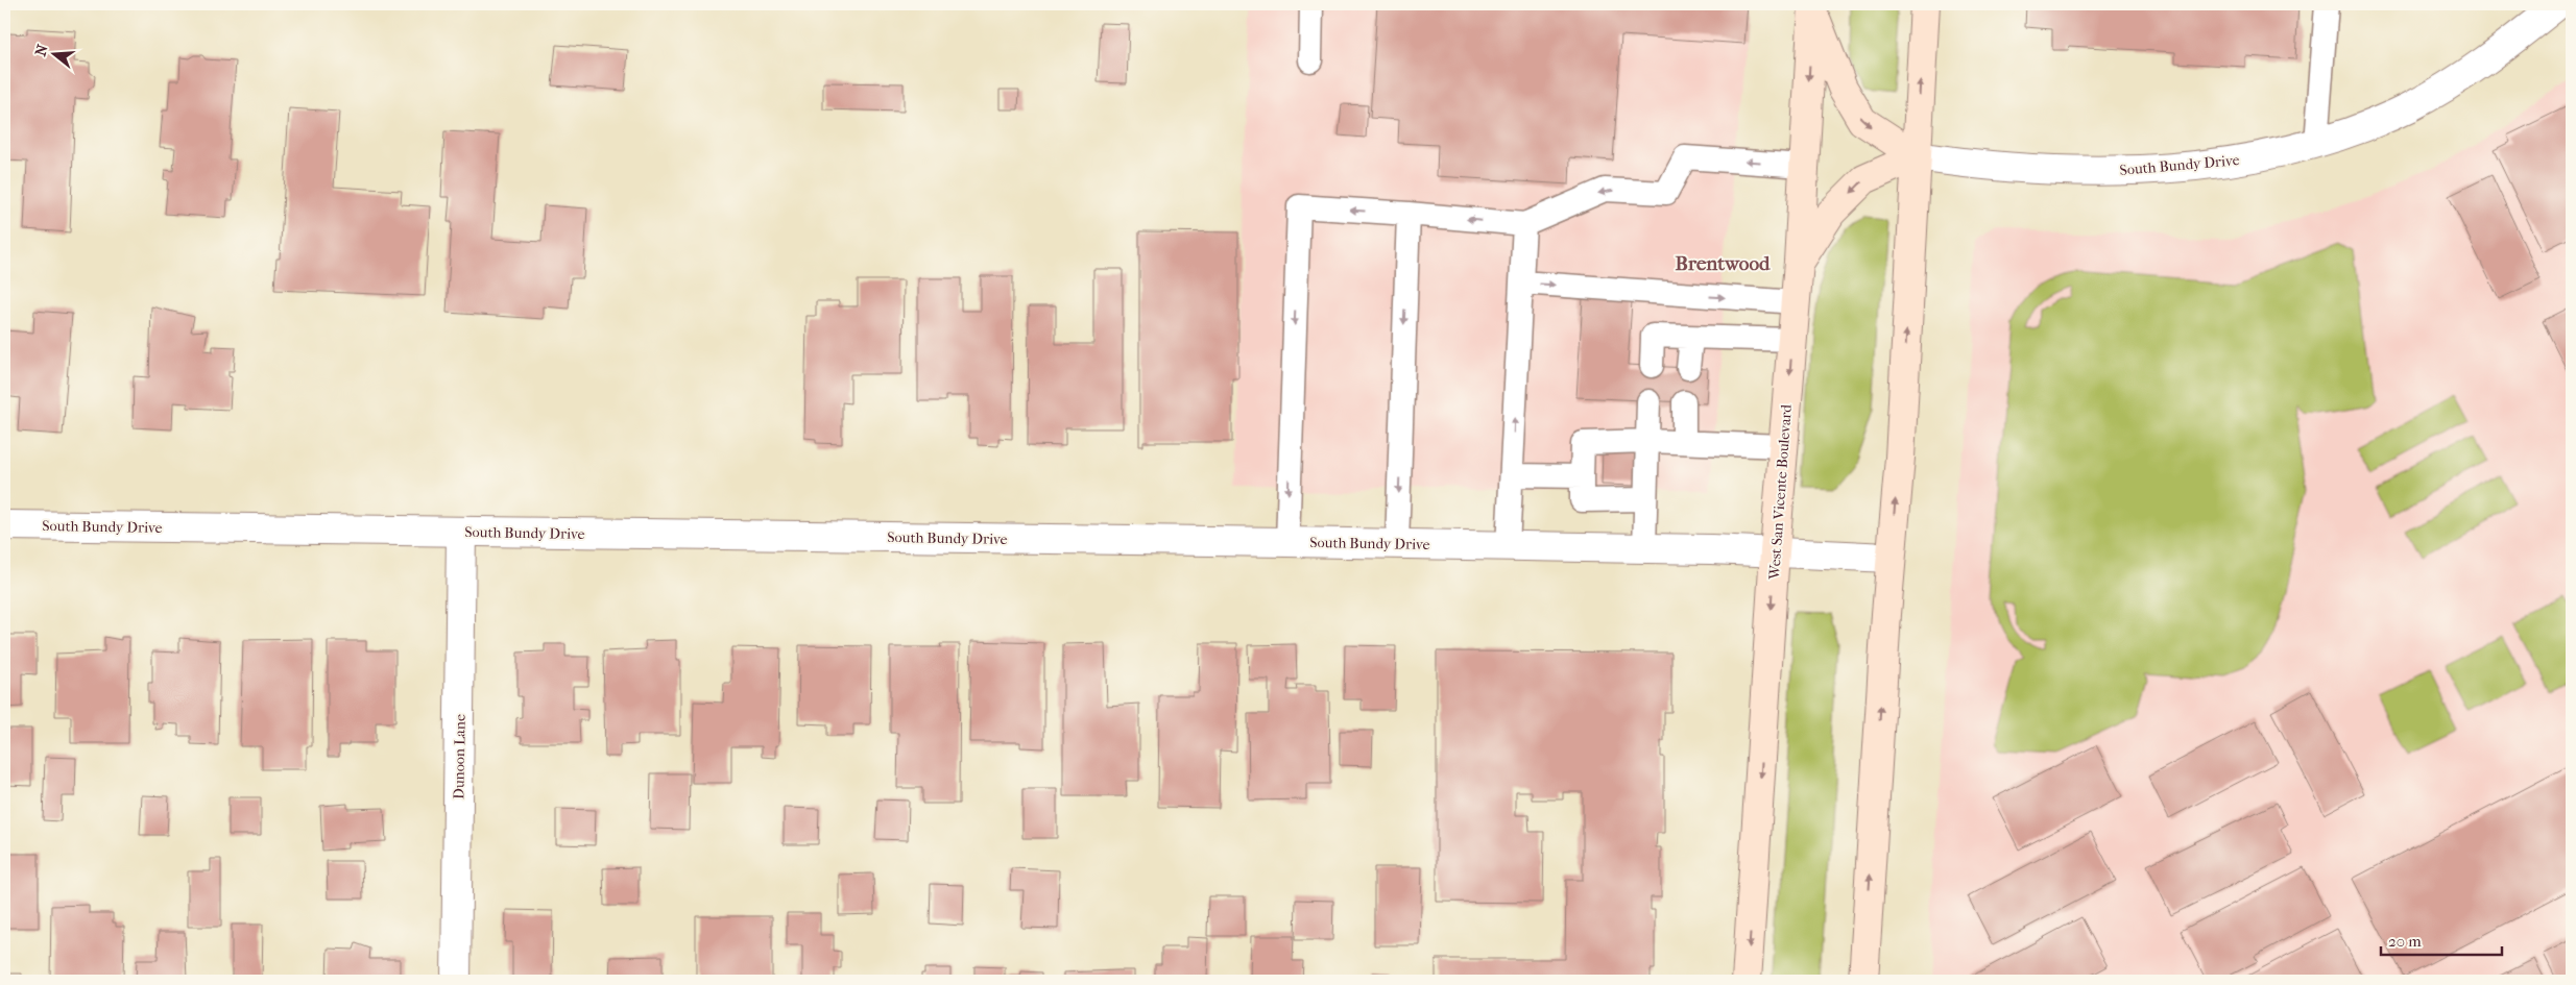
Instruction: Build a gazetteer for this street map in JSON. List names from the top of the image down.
{
  "streets": {
    "main road": ["West San Vicente Boulevard"],
    "street": ["South Bundy Drive", "Dunoon Lane"]
  },
  "crossings": [
    ["South Bundy Drive", "West San Vicente Boulevard"],
    ["South Bundy Drive", "Dunoon Lane"]
  ],
  "districts": ["Brentwood"],
  "scale_bar": "20 m",
  "north": "left"
}
